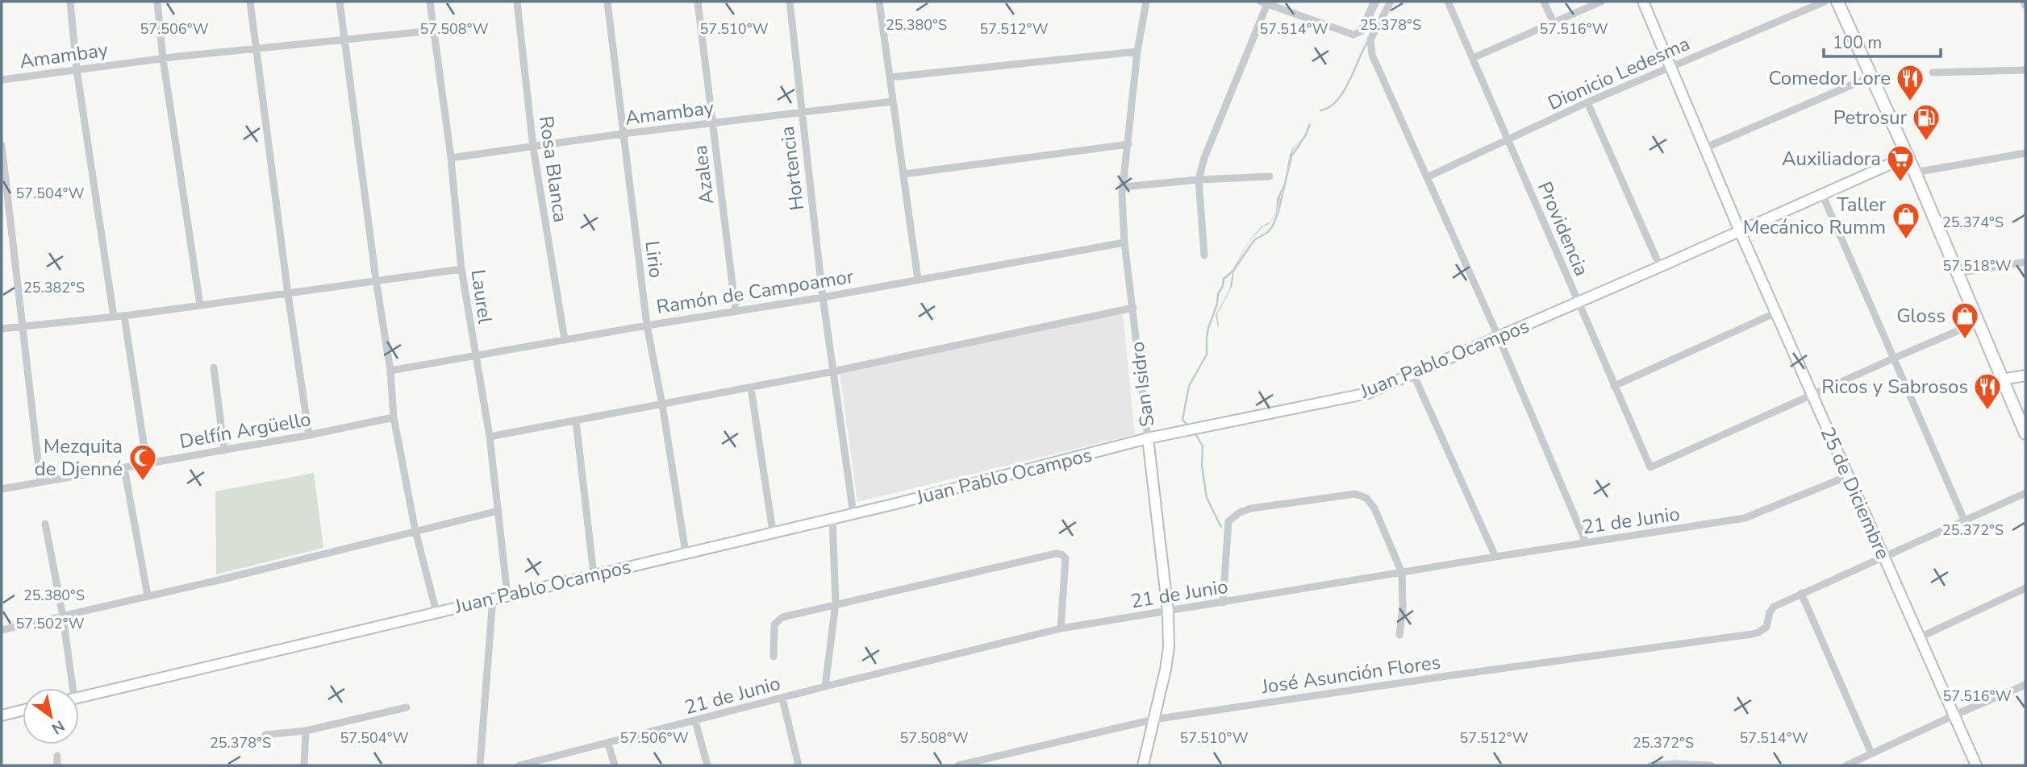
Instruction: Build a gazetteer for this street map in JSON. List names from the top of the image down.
{
  "streets": {
    "street": [
      "Amambay",
      "Dionicio Ledesma",
      "Hortencia",
      "Rosa Blanca",
      "Azalea",
      "Providencia",
      "Lirio",
      "Ramón de Campoamor",
      "Laurel",
      "Juan Pablo Ocampos",
      "San Isidro",
      "Delfín Argüello",
      "25 de Diciembre",
      "21 de Junio",
      "José Asunción Flores"
    ]
  },
  "crossings": [
    ["Amambay", "Hortencia"],
    ["Amambay", "Rosa Blanca"],
    ["Amambay", "Azalea"],
    ["Amambay", "Lirio"],
    ["Amambay", "Laurel"],
    ["Dionicio Ledesma", "Providencia"],
    ["Dionicio Ledesma", "25 de Diciembre"],
    ["Hortencia", "Ramón de Campoamor"],
    ["Hortencia", "Juan Pablo Ocampos"],
    ["Rosa Blanca", "Ramón de Campoamor"],
    ["Azalea", "Ramón de Campoamor"],
    ["Providencia", "Juan Pablo Ocampos"],
    ["Providencia", "25 de Diciembre"],
    ["Lirio", "Ramón de Campoamor"],
    ["Lirio", "Juan Pablo Ocampos"],
    ["Ramón de Campoamor", "Laurel"],
    ["Ramón de Campoamor", "San Isidro"],
    ["Laurel", "Juan Pablo Ocampos"],
    ["Juan Pablo Ocampos", "San Isidro"],
    ["Juan Pablo Ocampos", "25 de Diciembre"],
    ["San Isidro", "21 de Junio"],
    ["San Isidro", "José Asunción Flores"],
    ["25 de Diciembre", "21 de Junio"]
  ],
  "places": {
    "restaurant": ["Comedor Lore", "Ricos y Sabrosos"],
    "fuel station": ["Petrosur"],
    "supermarket": ["Auxiliadora"],
    "shop": ["Taller Mecánico Rumm", "Gloss"],
    "mosque": ["Mezquita de Djenné"]
  },
  "scale_bar": "100 m",
  "north": "bottom right",
  "coordinates": [
    "25.380°S",
    "25.378°S",
    "57.506°W",
    "57.508°W",
    "57.510°W",
    "57.512°W",
    "57.514°W",
    "57.516°W",
    "57.504°W",
    "25.374°S",
    "57.518°W",
    "25.382°S",
    "25.372°S",
    "57.502°W"
  ]
}
